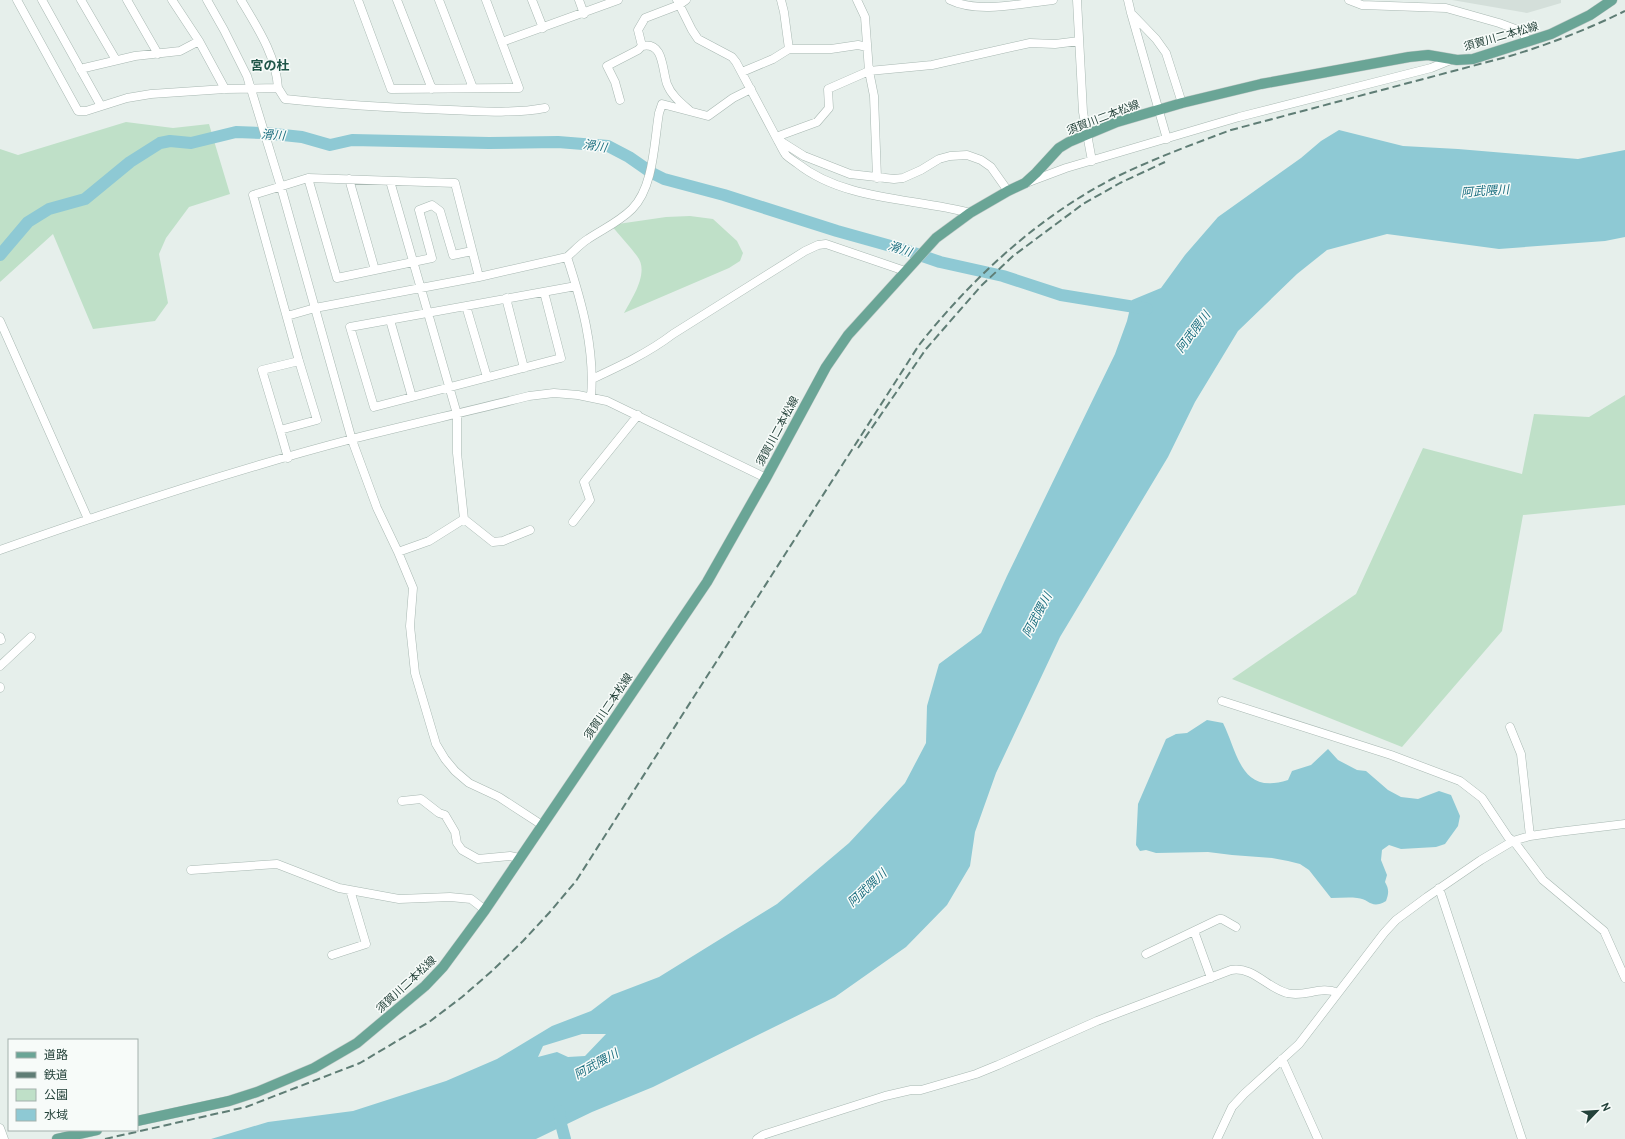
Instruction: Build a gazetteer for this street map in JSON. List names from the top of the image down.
{
  "streets": {
    "main road": ["須賀川二本松線"]
  },
  "districts": ["宮の杜"],
  "water": ["滑川", "阿武隈川"],
  "legend": [
    "道路",
    "鉄道",
    "公園",
    "水域"
  ],
  "north": "top right"
}
